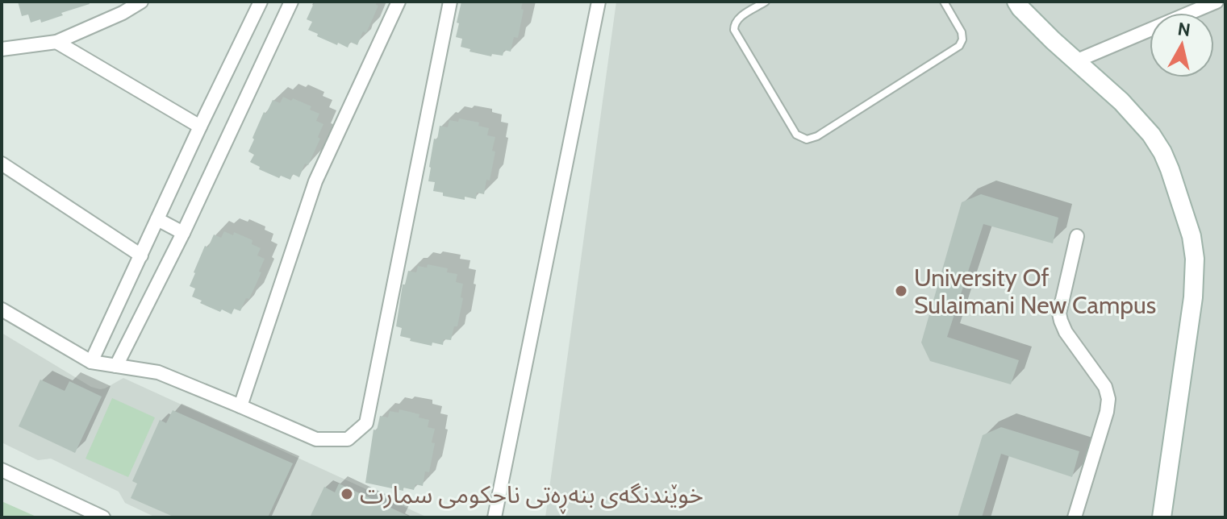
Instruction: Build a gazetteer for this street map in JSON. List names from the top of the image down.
{
  "places": ["University Of Sulaimani New Campus", "خوێندنگەی بنەڕەتی ناحکومی سمارت"],
  "north": "top"
}
